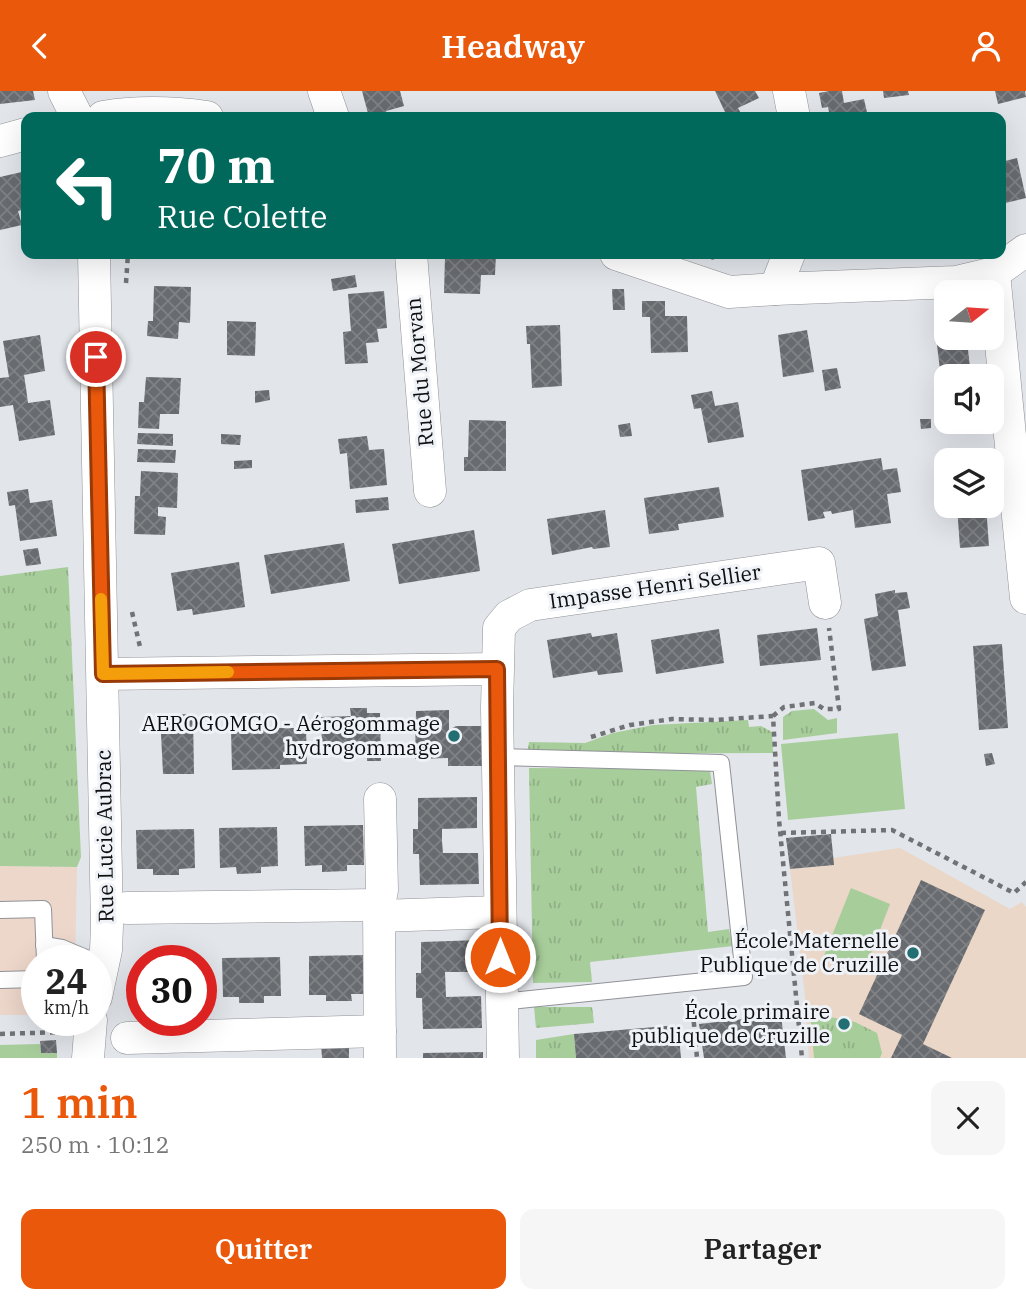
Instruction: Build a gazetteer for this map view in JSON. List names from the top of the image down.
{
  "streets": {
    "street": ["Rue du Morvan", "Impasse Henri Sellier", "Rue Lucie Aubrac"]
  },
  "places": ["AEROGOMGO - Aérogommage hydrogommage", "École Maternelle Publique de Cruzille", "École primaire publique de Cruzille"],
  "north": "right",
  "page": {
    "header": "Headway",
    "turn": ["70 m", "Rue Colette"],
    "speed": "24 km/h",
    "limit": "30",
    "heading": ["1 min", "250 m · 10:12"],
    "buttons": ["Quitter", "Partager"]
  }
}
